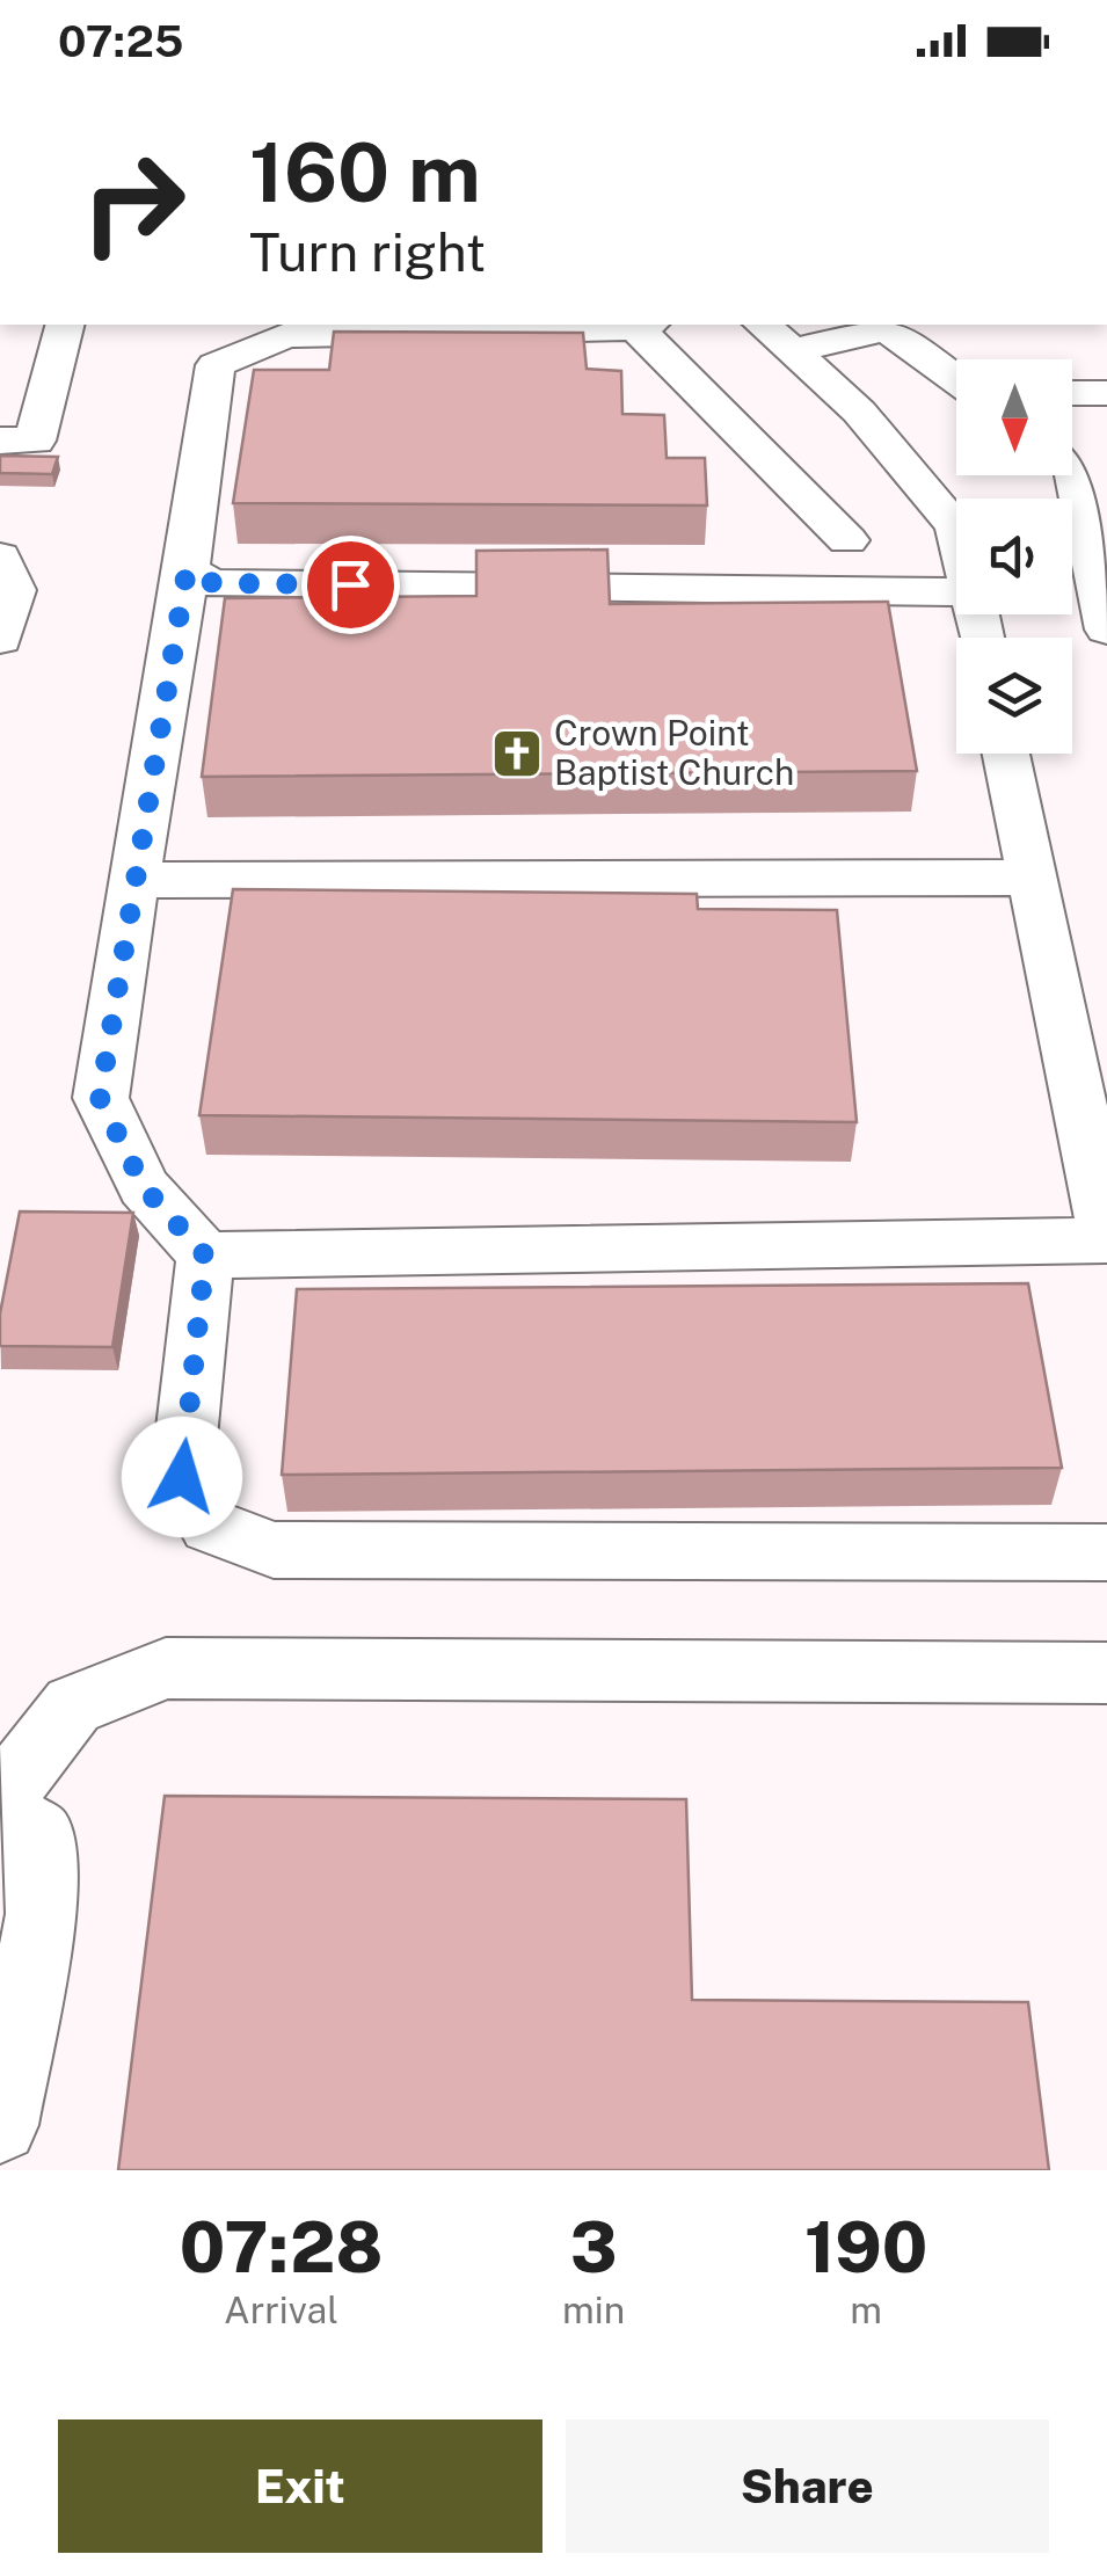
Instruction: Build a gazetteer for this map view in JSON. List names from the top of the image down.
{
  "places": {
    "church": ["Crown Point Baptist Church"]
  },
  "north": "bottom",
  "page": {
    "status": "07:25",
    "turn": ["160 m", "Turn right"],
    "eta": [
      "07:28",
      "Arrival",
      "3",
      "min",
      "190",
      "m"
    ],
    "buttons": ["Exit", "Share"]
  }
}
